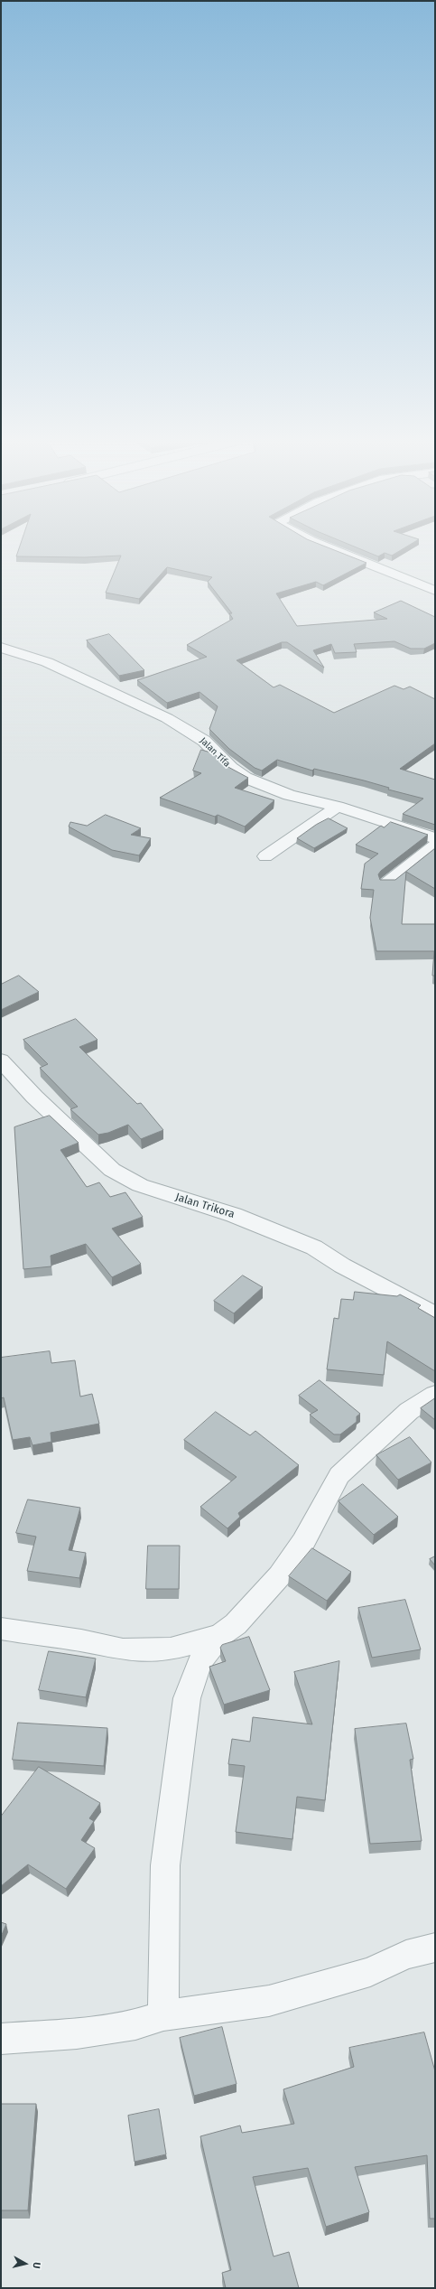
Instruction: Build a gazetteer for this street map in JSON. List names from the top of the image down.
{
  "streets": {
    "street": ["Jalan Tifa", "Jalan Trikora"]
  },
  "north": "right"
}
